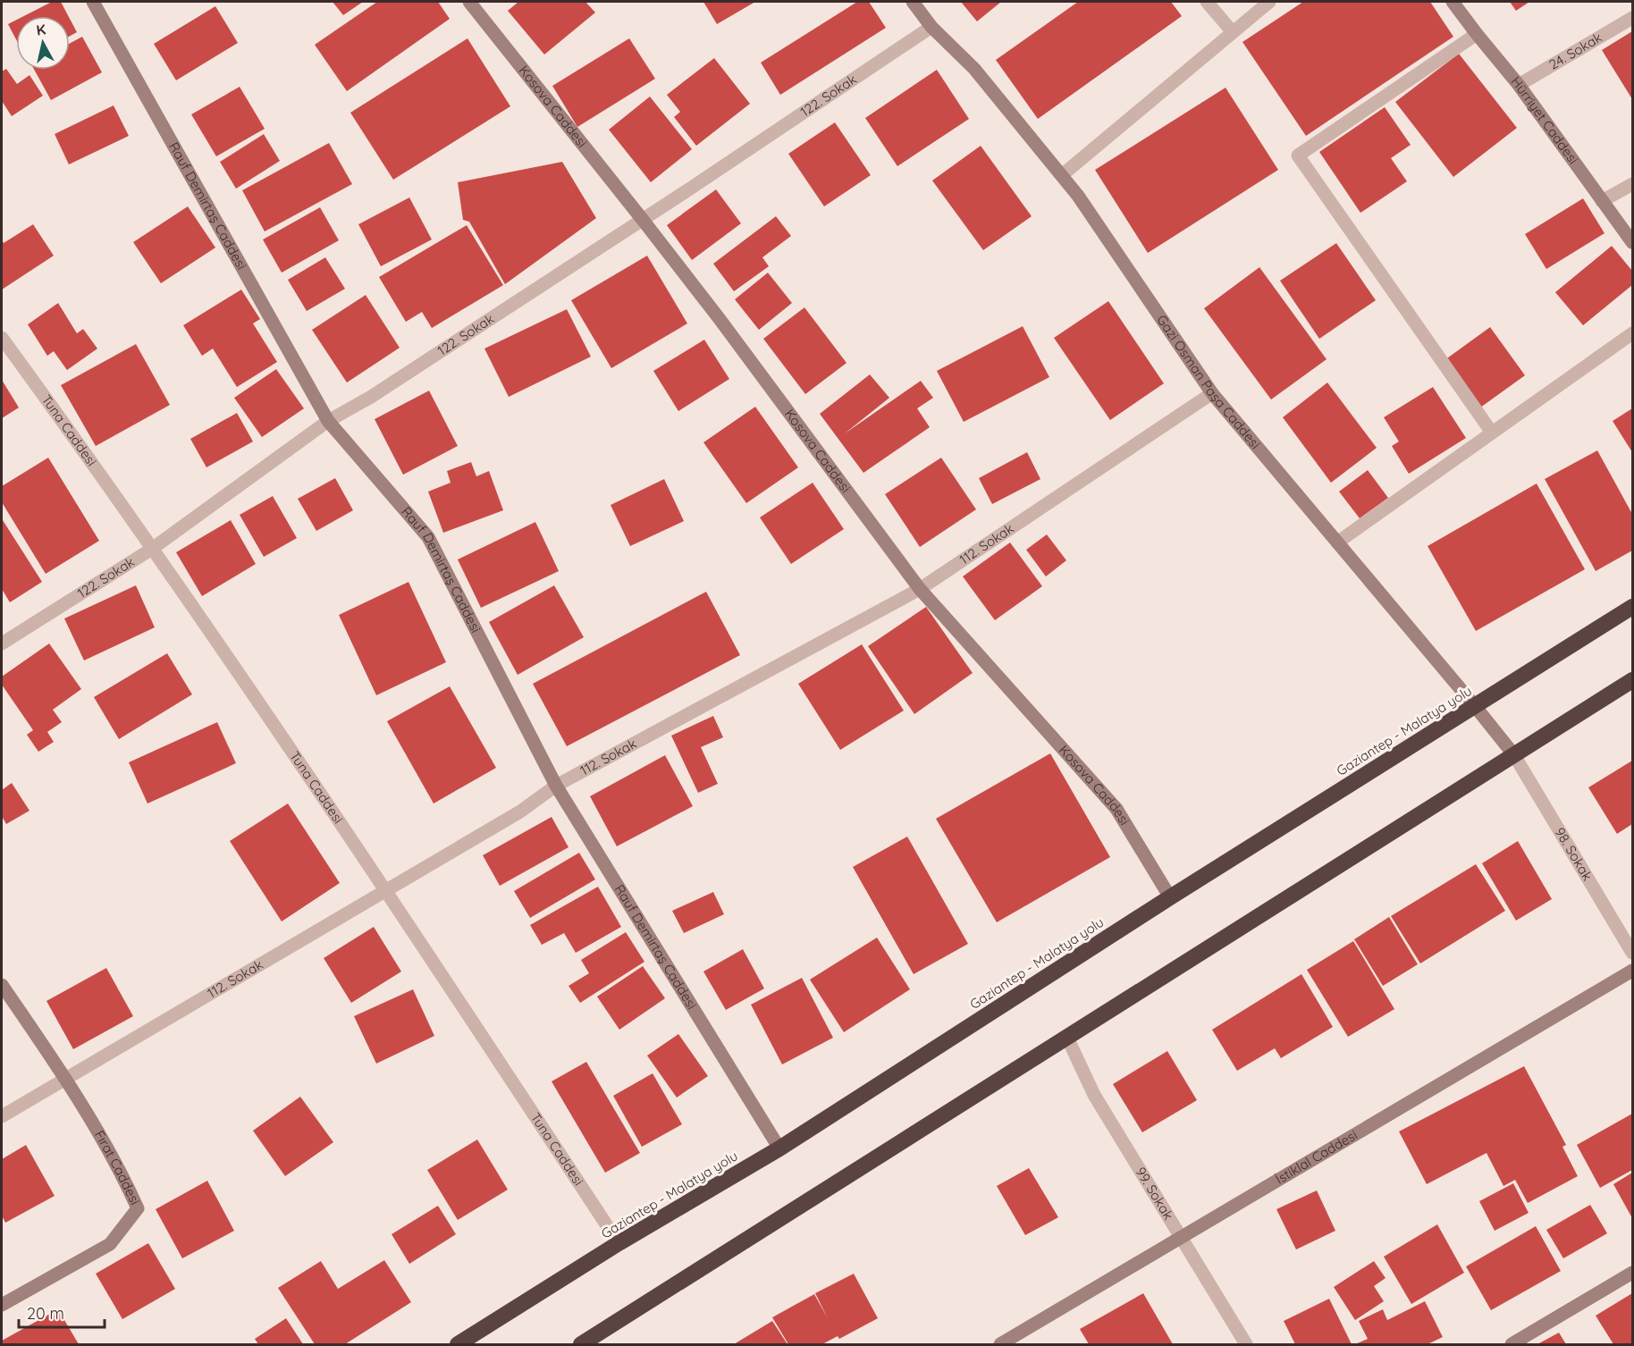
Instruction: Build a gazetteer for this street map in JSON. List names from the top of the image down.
{
  "streets": {
    "highway": ["Gaziantep - Malatya yolu"],
    "street": [
      "24. Sokak",
      "122. Sokak",
      "Kosova Caddesi",
      "Hürriyet Caddesi",
      "Rauf Demirtaş Caddesi",
      "Gazi Osman Paşa Caddesi",
      "Tuna Caddesi",
      "112. Sokak",
      "98. Sokak",
      "İstiklal Caddesi",
      "Fırat Caddesi",
      "99. Sokak"
    ]
  },
  "crossings": [
    ["24. Sokak", "Hürriyet Caddesi"],
    ["122. Sokak", "Kosova Caddesi"],
    ["122. Sokak", "Rauf Demirtaş Caddesi"],
    ["122. Sokak", "Gazi Osman Paşa Caddesi"],
    ["122. Sokak", "Tuna Caddesi"],
    ["Kosova Caddesi", "112. Sokak"],
    ["Kosova Caddesi", "Gaziantep - Malatya yolu"],
    ["Rauf Demirtaş Caddesi", "112. Sokak"],
    ["Rauf Demirtaş Caddesi", "Gaziantep - Malatya yolu"],
    ["Gazi Osman Paşa Caddesi", "112. Sokak"],
    ["Gazi Osman Paşa Caddesi", "Gaziantep - Malatya yolu"],
    ["Gazi Osman Paşa Caddesi", "98. Sokak"],
    ["Tuna Caddesi", "112. Sokak"],
    ["Tuna Caddesi", "Gaziantep - Malatya yolu"],
    ["112. Sokak", "Fırat Caddesi"],
    ["İstiklal Caddesi", "99. Sokak"]
  ],
  "scale_bar": "20 m",
  "north": "top"
}
